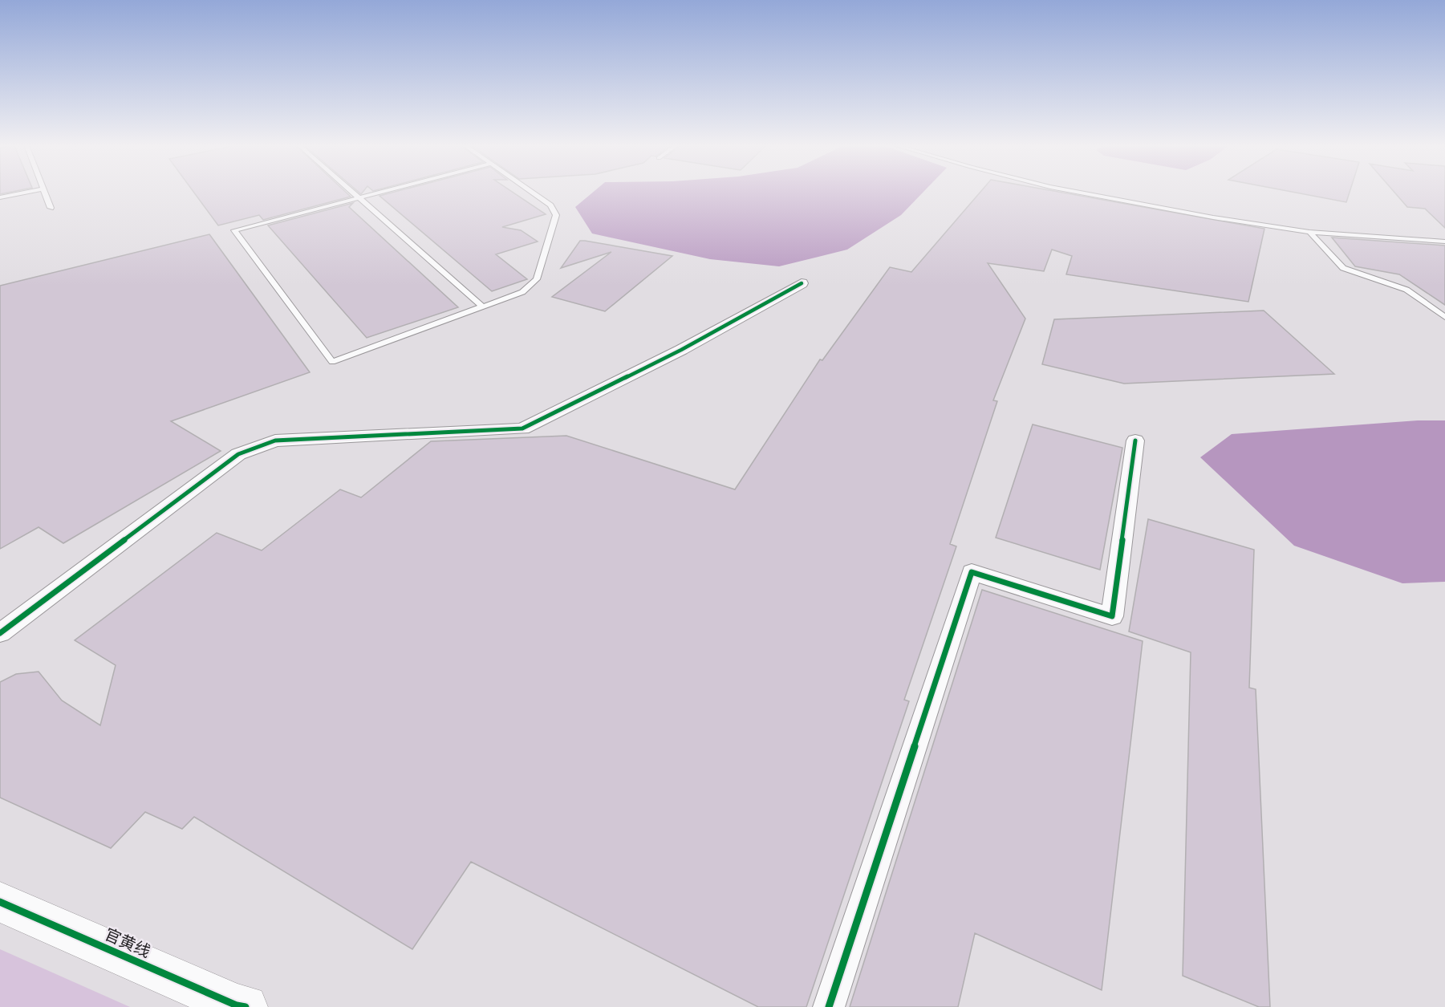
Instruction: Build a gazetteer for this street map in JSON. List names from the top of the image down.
{
  "streets": {
    "street": ["官黄线"]
  }
}
